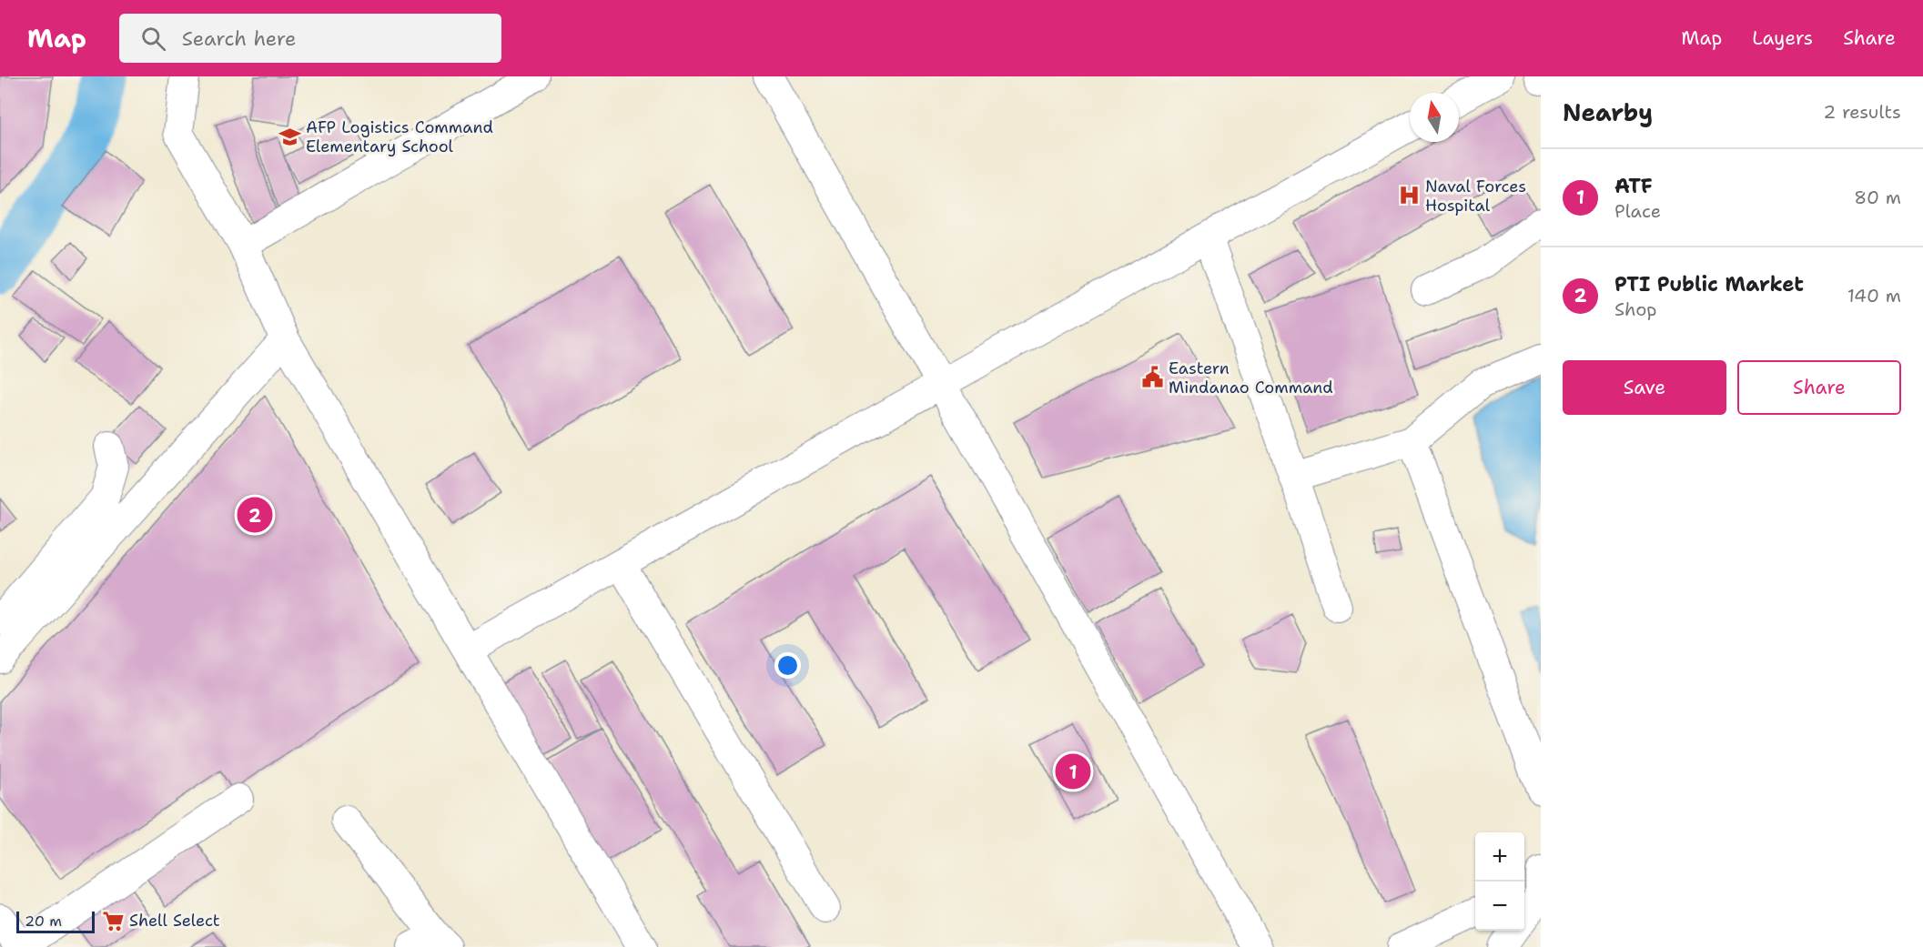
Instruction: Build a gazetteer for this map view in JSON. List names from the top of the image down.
{
  "places": {
    "school or university": ["AFP Logistics Command Elementary School"],
    "hospital": ["Naval Forces Hospital"],
    "public building": ["Eastern Mindanao Command"],
    "supermarket": ["Shell Select"]
  },
  "scale_bar": "20 m",
  "north": "top",
  "page": {
    "header": "Map",
    "search": "Search here",
    "nav": ["Map", "Layers", "Share"],
    "heading": ["Nearby", "2 results"],
    "list": [
      {
        "mark": "1",
        "name": "ATF",
        "note": "Place",
        "value": "80 m"
      },
      {
        "mark": "2",
        "name": "PTI Public Market",
        "note": "Shop",
        "value": "140 m"
      }
    ],
    "buttons": ["Save", "Share"],
    "pins": ["2", "1"],
    "map_buttons": ["+", "−"],
    "scale": "20 m"
  }
}
